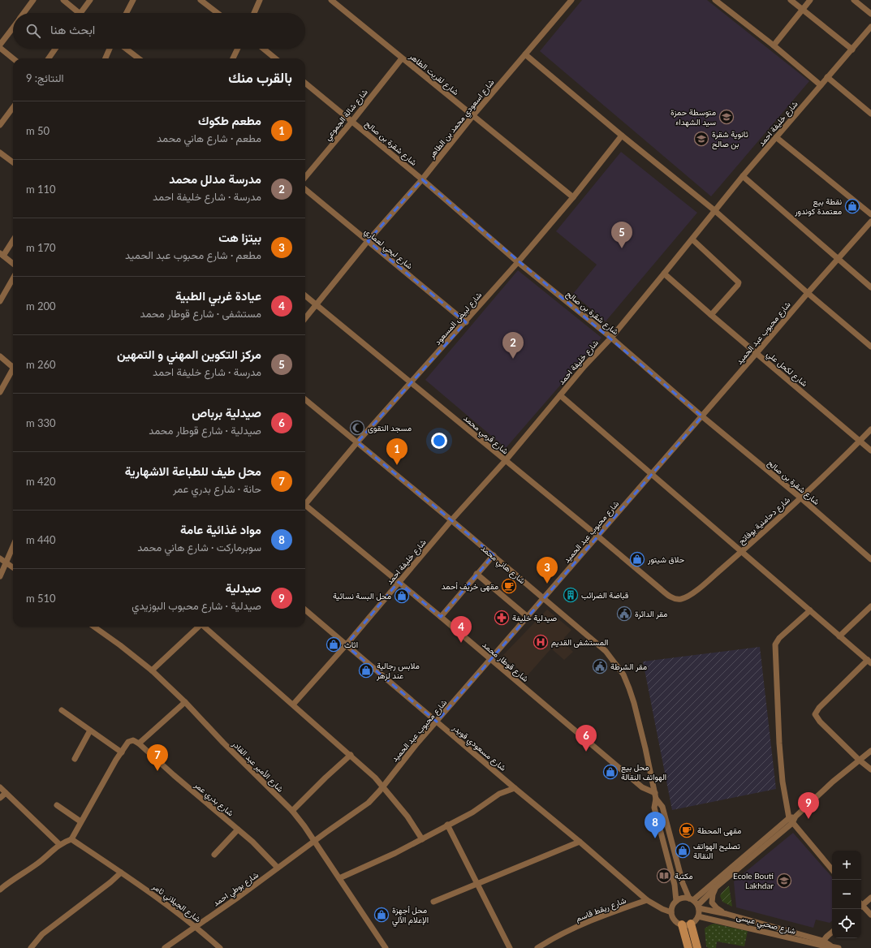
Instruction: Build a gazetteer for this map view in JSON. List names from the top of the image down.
{
  "streets": {
    "street": [
      "شارع لقريت الطاهر",
      "شارع شالة الجموعي",
      "شارع اسعودي محمد بن الطاهر",
      "شارع خليفة احمد",
      "شارع شقرة بن صالح",
      "شارع ليحي لعماري",
      "شارع لبيض المسعود",
      "شارع محبوب عبد الحميد",
      "شارع لكحل علي",
      "شارع قرمي محمد",
      "شارع دحامنية بوفاتح",
      "شارع هاني محمد",
      "شارع قوطار محمد",
      "شارع مسعودي قويدر",
      "شارع الأمير عبد القادر",
      "شارع بدري عمر",
      "شارع بوطي احمد",
      "شارع الجيلاني ثامر",
      "شارع ريقط قاسم",
      "شارع صحبي عيسى"
    ]
  },
  "crossings": [
    ["شارع لقريت الطاهر", "شارع شالة الجموعي"],
    ["شارع لقريت الطاهر", "شارع اسعودي محمد بن الطاهر"],
    ["شارع لقريت الطاهر", "شارع لبيض المسعود"],
    ["شارع شالة الجموعي", "شارع شقرة بن صالح"],
    ["شارع اسعودي محمد بن الطاهر", "شارع شقرة بن صالح"],
    ["شارع اسعودي محمد بن الطاهر", "شارع ليحي لعماري"],
    ["شارع اسعودي محمد بن الطاهر", "شارع قرمي محمد"],
    ["شارع خليفة احمد", "شارع شقرة بن صالح"],
    ["شارع خليفة احمد", "شارع لكحل علي"],
    ["شارع خليفة احمد", "شارع قرمي محمد"],
    ["شارع خليفة احمد", "شارع هاني محمد"],
    ["شارع خليفة احمد", "شارع قوطار محمد"],
    ["شارع خليفة احمد", "شارع مسعودي قويدر"],
    ["شارع شقرة بن صالح", "شارع لبيض المسعود"],
    ["شارع شقرة بن صالح", "شارع محبوب عبد الحميد"],
    ["شارع شقرة بن صالح", "شارع دحامنية بوفاتح"],
    ["شارع ليحي لعماري", "شارع لبيض المسعود"],
    ["شارع لبيض المسعود", "شارع قرمي محمد"],
    ["شارع لبيض المسعود", "شارع هاني محمد"],
    ["شارع محبوب عبد الحميد", "شارع لكحل علي"],
    ["شارع محبوب عبد الحميد", "شارع قرمي محمد"],
    ["شارع محبوب عبد الحميد", "شارع هاني محمد"],
    ["شارع محبوب عبد الحميد", "شارع قوطار محمد"],
    ["شارع محبوب عبد الحميد", "شارع مسعودي قويدر"],
    ["شارع محبوب عبد الحميد", "شارع الأمير عبد القادر"],
    ["شارع محبوب عبد الحميد", "شارع بوطي احمد"],
    ["شارع لكحل علي", "شارع دحامنية بوفاتح"],
    ["شارع قرمي محمد", "شارع دحامنية بوفاتح"],
    ["شارع هاني محمد", "شارع قوطار محمد"],
    ["شارع هاني محمد", "شارع صحبي عيسى"],
    ["شارع مسعودي قويدر", "شارع ريقط قاسم"],
    ["شارع الأمير عبد القادر", "شارع بوطي احمد"],
    ["شارع بدري عمر", "شارع بوطي احمد"],
    ["شارع بوطي احمد", "شارع الجيلاني ثامر"]
  ],
  "places": {
    "school or university": ["متوسطة حمزة سيد الشهداء", "ثانوية شقرة بن صالح", "Ecole Bouti Lakhdar"],
    "shop": [
      "نقطة بيع معتمدة كوندور",
      "حلاق شيتور",
      "محل البسة نسائية",
      "اثاث",
      "ملابس رجالية عند لزهر",
      "محل بيع الهواتف النقالة",
      "تصليح الهواتف النقالة",
      "محل أجهزة الإعلام الآلي"
    ],
    "mosque": ["مسجد التقوى"],
    "cafe": ["مقهى خريف أحمد", "مقهى المحطة"],
    "building": ["قباضة الضرائب"],
    "public building": ["مقر الدائرة", "مقر الشرطة"],
    "pharmacy": ["صيدلية خليفة"],
    "hospital": ["المستشفى القديم"],
    "library": ["مكتبة"]
  },
  "page": {
    "search": "ابحث هنا",
    "heading": ["بالقرب منك", "النتائج: 9"],
    "list": [
      {
        "mark": "1",
        "name": "مطعم طكوك",
        "note": "مطعم · شارع هاني محمد",
        "value": "50 m"
      },
      {
        "mark": "2",
        "name": "مدرسة مدلل محمد",
        "note": "مدرسة · شارع خليفة احمد",
        "value": "110 m"
      },
      {
        "mark": "3",
        "name": "بيتزا هت",
        "note": "مطعم · شارع محبوب عبد الحميد",
        "value": "170 m"
      },
      {
        "mark": "4",
        "name": "عيادة غربي الطبية",
        "note": "مستشفى · شارع قوطار محمد",
        "value": "200 m"
      },
      {
        "mark": "5",
        "name": "مركز التكوين المهني و التمهين",
        "note": "مدرسة · شارع خليفة احمد",
        "value": "260 m"
      },
      {
        "mark": "6",
        "name": "صيدلية برباص",
        "note": "صيدلية · شارع قوطار محمد",
        "value": "330 m"
      },
      {
        "mark": "7",
        "name": "محل طيف للطباعة الاشهارية",
        "note": "حانة · شارع بدري عمر",
        "value": "420 m"
      },
      {
        "mark": "8",
        "name": "مواد غذائية عامة",
        "note": "سوبرماركت · شارع هاني محمد",
        "value": "440 m"
      },
      {
        "mark": "9",
        "name": "صيدلية",
        "note": "صيدلية · شارع محبوب البوزيدي",
        "value": "510 m"
      }
    ],
    "pins": [
      "5",
      "2",
      "1",
      "3",
      "4",
      "6",
      "7",
      "9",
      "8"
    ],
    "map_buttons": ["+", "−"]
  }
}
